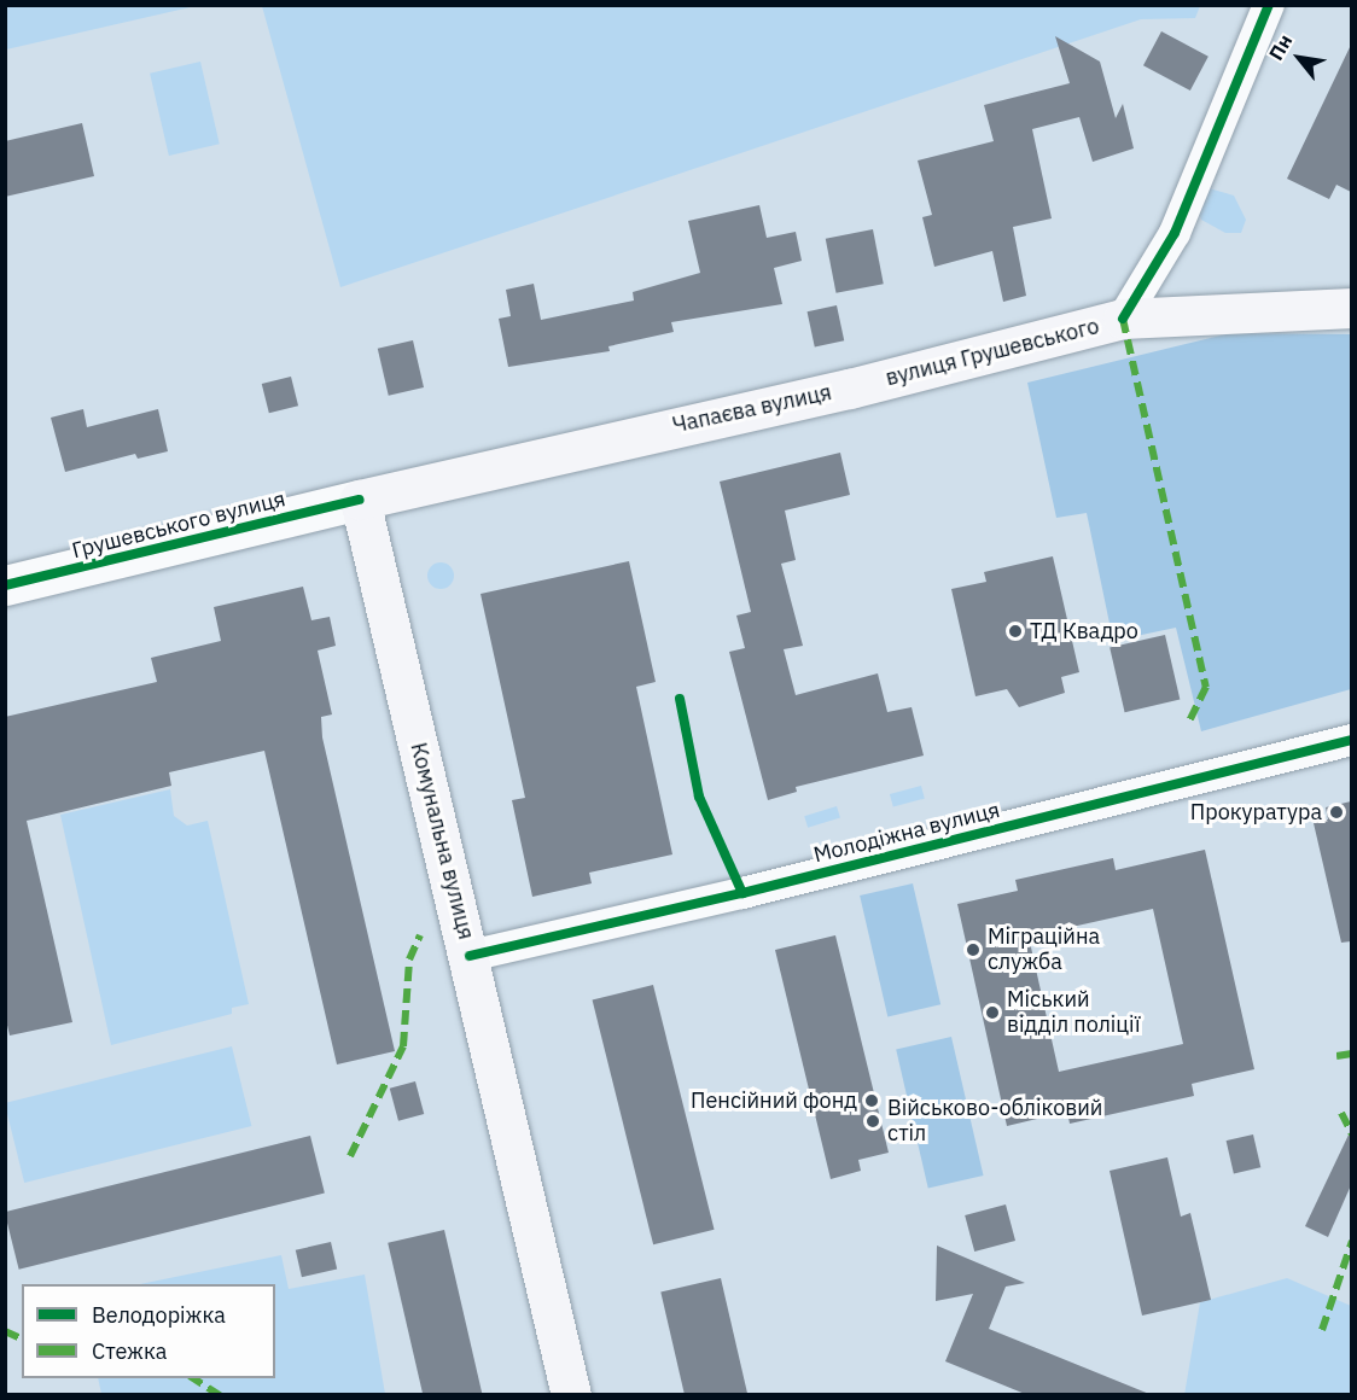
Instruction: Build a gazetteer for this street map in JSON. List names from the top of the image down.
{
  "streets": {
    "main road": [
      "вулиця Грушевського",
      "Чапаєва вулиця",
      "Грушевського вулиця",
      "Комунальна вулиця"
    ],
    "street": ["Молодіжна вулиця"]
  },
  "crossings": [
    ["вулиця Грушевського", "Чапаєва вулиця"],
    ["Чапаєва вулиця", "Грушевського вулиця"],
    ["Грушевського вулиця", "Комунальна вулиця"],
    ["Молодіжна вулиця", "Комунальна вулиця"]
  ],
  "places": [
    "ТД Квадро",
    "Прокуратура",
    "Міграційна служба",
    "Міський відділ поліції",
    "Пенсійний фонд",
    "Військово-обліковий стіл"
  ],
  "legend": ["Велодоріжка", "Стежка"],
  "north": "top left"
}
